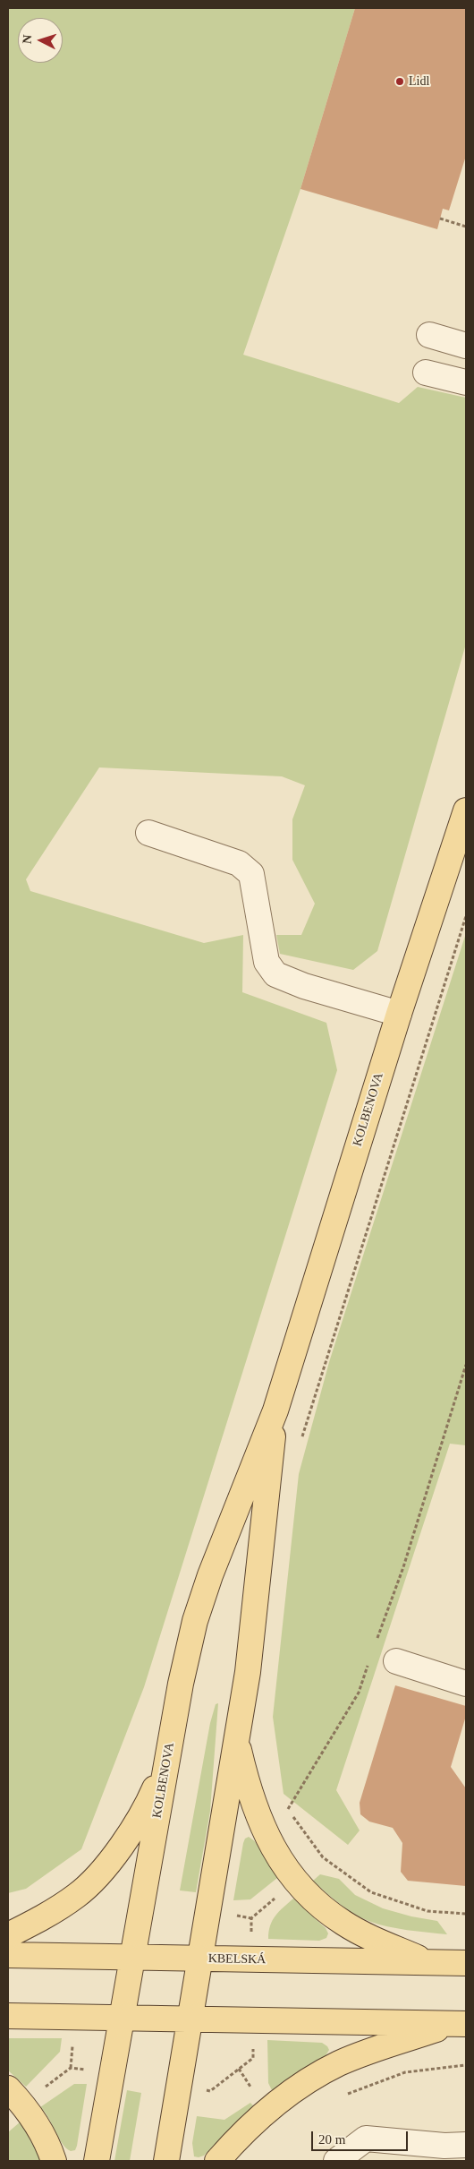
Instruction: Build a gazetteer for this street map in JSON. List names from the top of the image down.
{
  "streets": {
    "main road": ["KOLBENOVA", "KBELSKÁ"]
  },
  "crossings": [
    ["KOLBENOVA", "KBELSKÁ"]
  ],
  "places": ["Lidl"],
  "scale_bar": "20 m",
  "north": "left"
}
